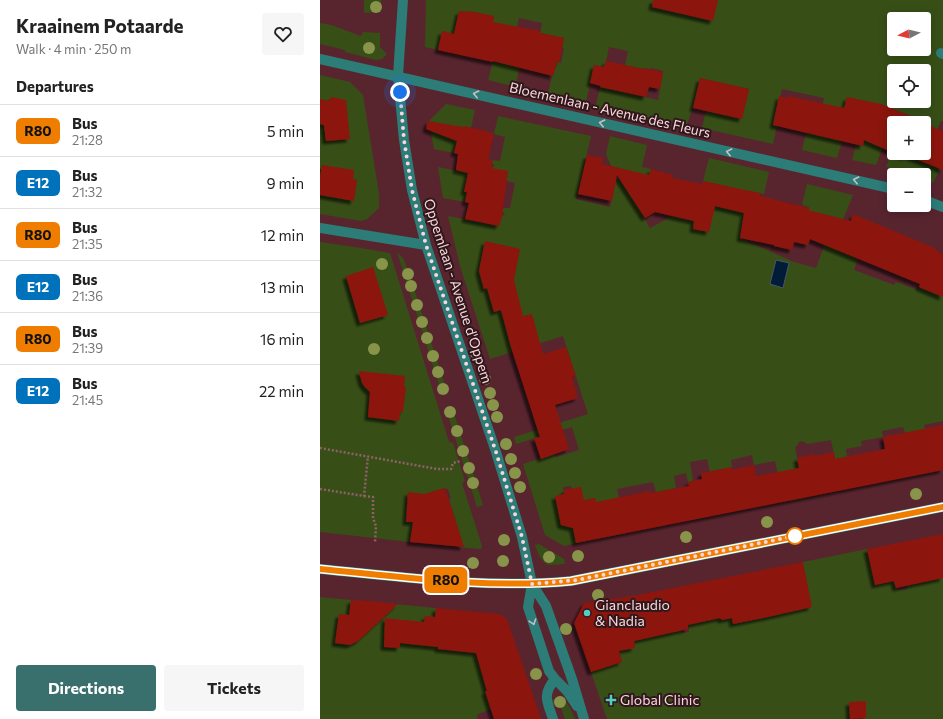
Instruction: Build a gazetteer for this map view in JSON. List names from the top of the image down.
{
  "streets": {
    "street": ["Bloemenlaan - Avenue des Fleurs", "Oppemlaan - Avenue d'Oppem"]
  },
  "crossings": [
    ["Bloemenlaan - Avenue des Fleurs", "Oppemlaan - Avenue d'Oppem"]
  ],
  "one_way": ["Bloemenlaan - Avenue des Fleurs"],
  "places": {
    "other": ["Gianclaudio & Nadia"],
    "health": ["Global Clinic"]
  },
  "lines": ["bus line R80"],
  "north": "left",
  "page": {
    "heading": [
      ["Kraainem Potaarde", "Walk · 4 min · 250 m"],
      "Departures"
    ],
    "on_map": "R80",
    "map_buttons": ["+", "−"],
    "list": [
      {
        "mark": "R80",
        "name": "Bus",
        "note": "21:28",
        "value": "5 min"
      },
      {
        "mark": "E12",
        "name": "Bus",
        "note": "21:32",
        "value": "9 min"
      },
      {
        "mark": "R80",
        "name": "Bus",
        "note": "21:35",
        "value": "12 min"
      },
      {
        "mark": "E12",
        "name": "Bus",
        "note": "21:36",
        "value": "13 min"
      },
      {
        "mark": "R80",
        "name": "Bus",
        "note": "21:39",
        "value": "16 min"
      },
      {
        "mark": "E12",
        "name": "Bus",
        "note": "21:45",
        "value": "22 min"
      }
    ],
    "buttons": ["Directions", "Tickets"]
  }
}
